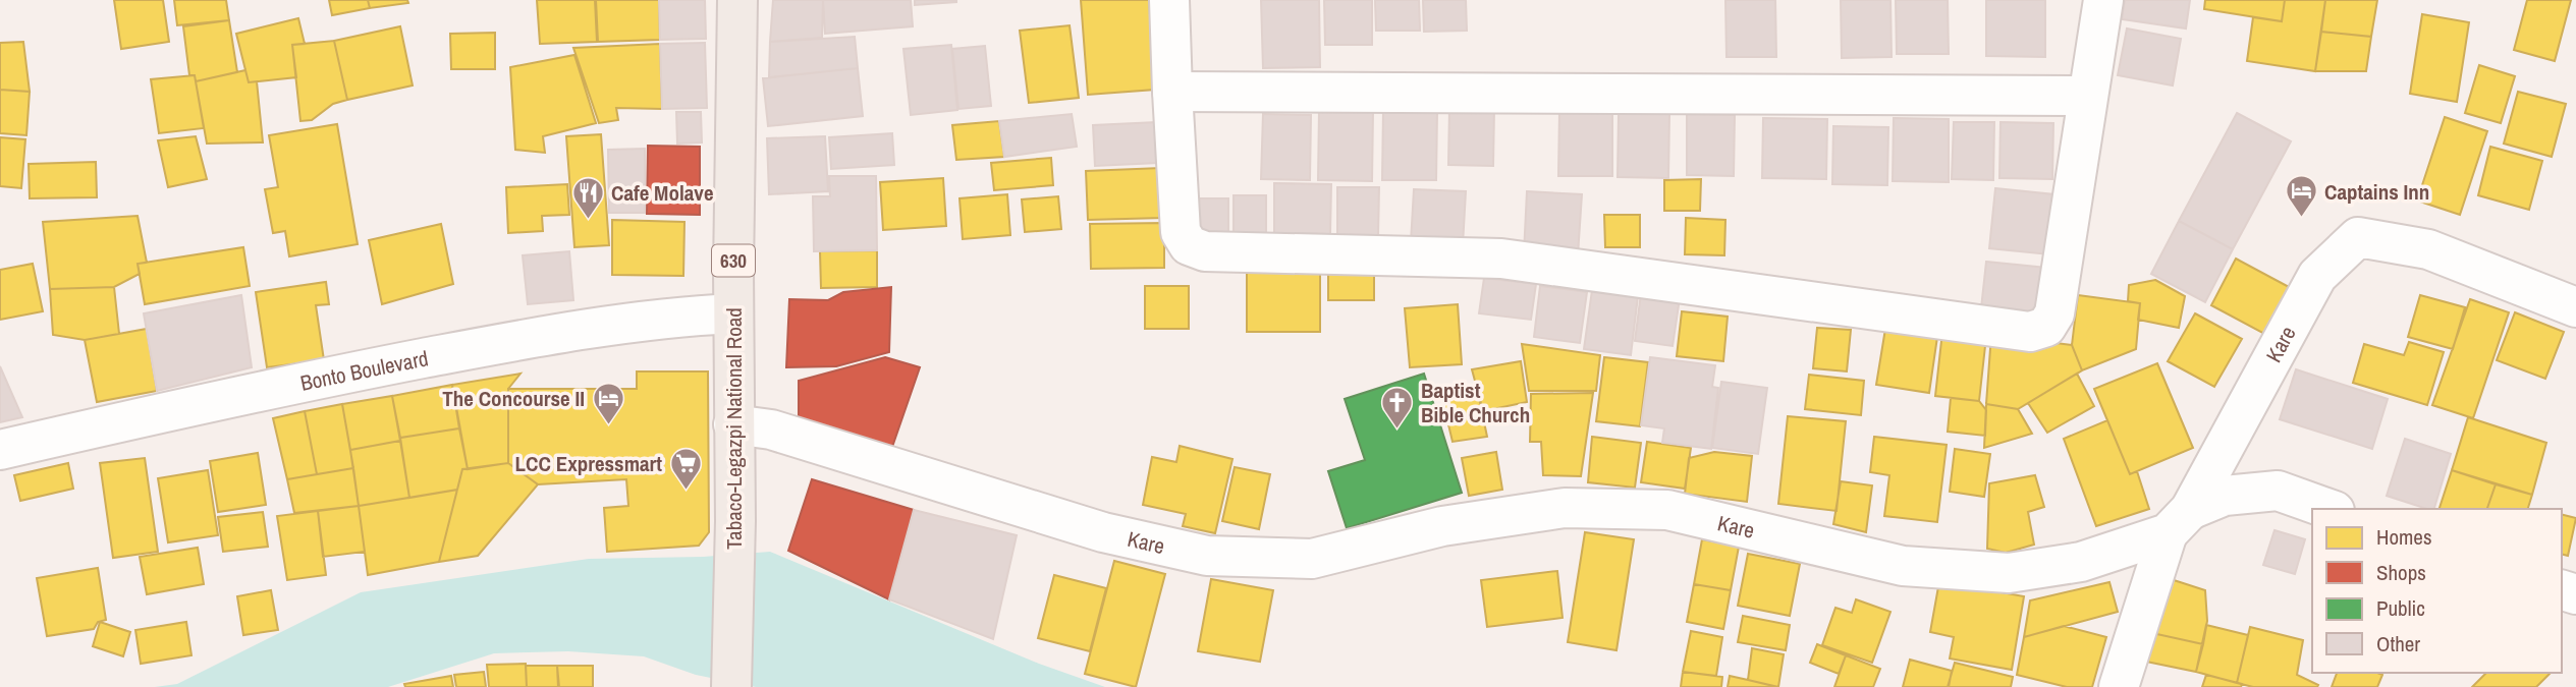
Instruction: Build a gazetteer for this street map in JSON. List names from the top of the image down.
{
  "streets": {
    "main road": ["630", "Tabaco-Legazpi National Road"],
    "street": ["Kare", "Bonto Boulevard"]
  },
  "crossings": [
    ["Kare", "Tabaco-Legazpi National Road"],
    ["Bonto Boulevard", "Tabaco-Legazpi National Road"]
  ],
  "places": {
    "hotel": ["Captains Inn", "The Concourse II"],
    "restaurant": ["Cafe Molave"],
    "church": ["Baptist Bible Church"],
    "supermarket": ["LCC Expressmart"]
  },
  "legend": [
    "Homes",
    "Shops",
    "Public",
    "Other"
  ]
}
